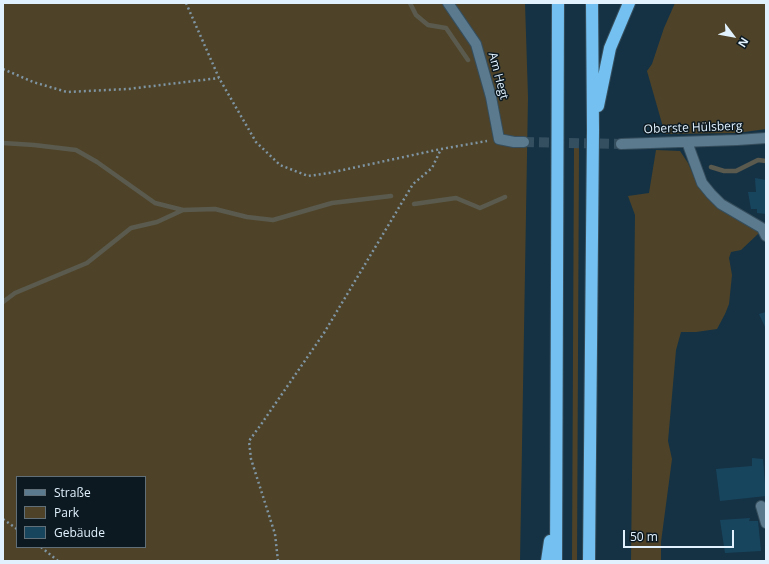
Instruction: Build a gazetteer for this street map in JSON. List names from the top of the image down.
{
  "streets": {
    "street": ["Am Hegt", "Oberste Hülsberg"]
  },
  "legend": ["Straße", "Park", "Gebäude"],
  "scale_bar": "50 m",
  "north": "bottom right"
}
